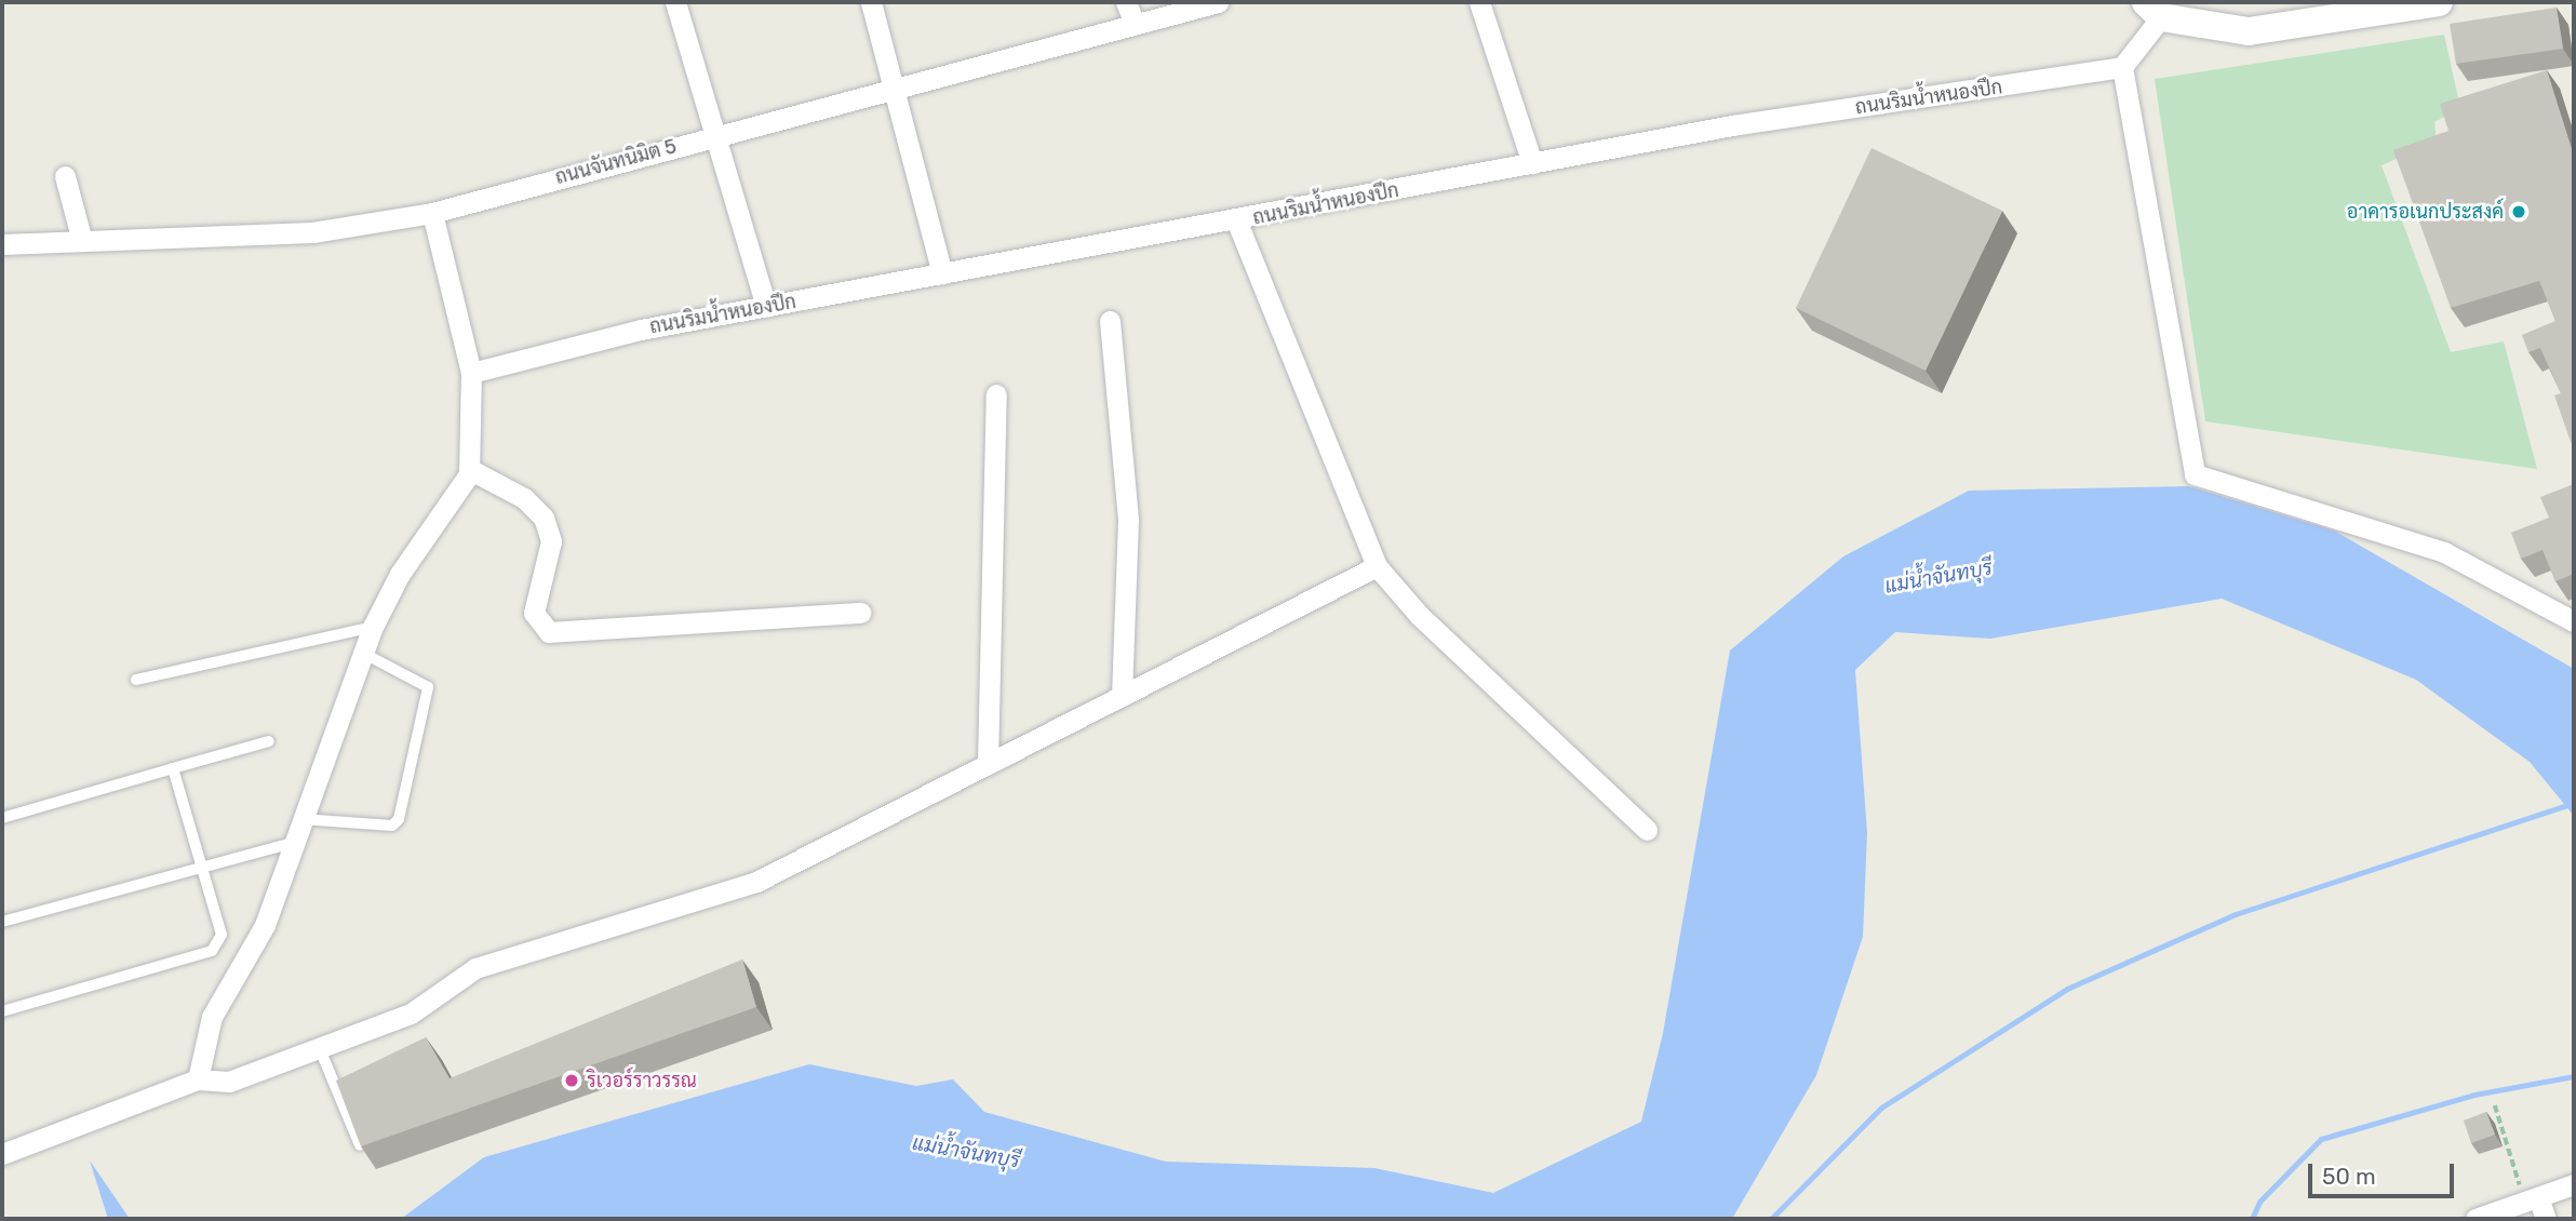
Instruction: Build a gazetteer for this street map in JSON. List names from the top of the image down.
{
  "streets": {
    "street": ["ถนนริมน้ำหนองปึก", "ถนนจันทนิมิต 5"]
  },
  "water": ["แม่น้ำจันทบุรี"],
  "places": ["อาคารอเนกประสงค์", "ริเวอร์ราวรรณ"],
  "scale_bar": "50 m"
}
